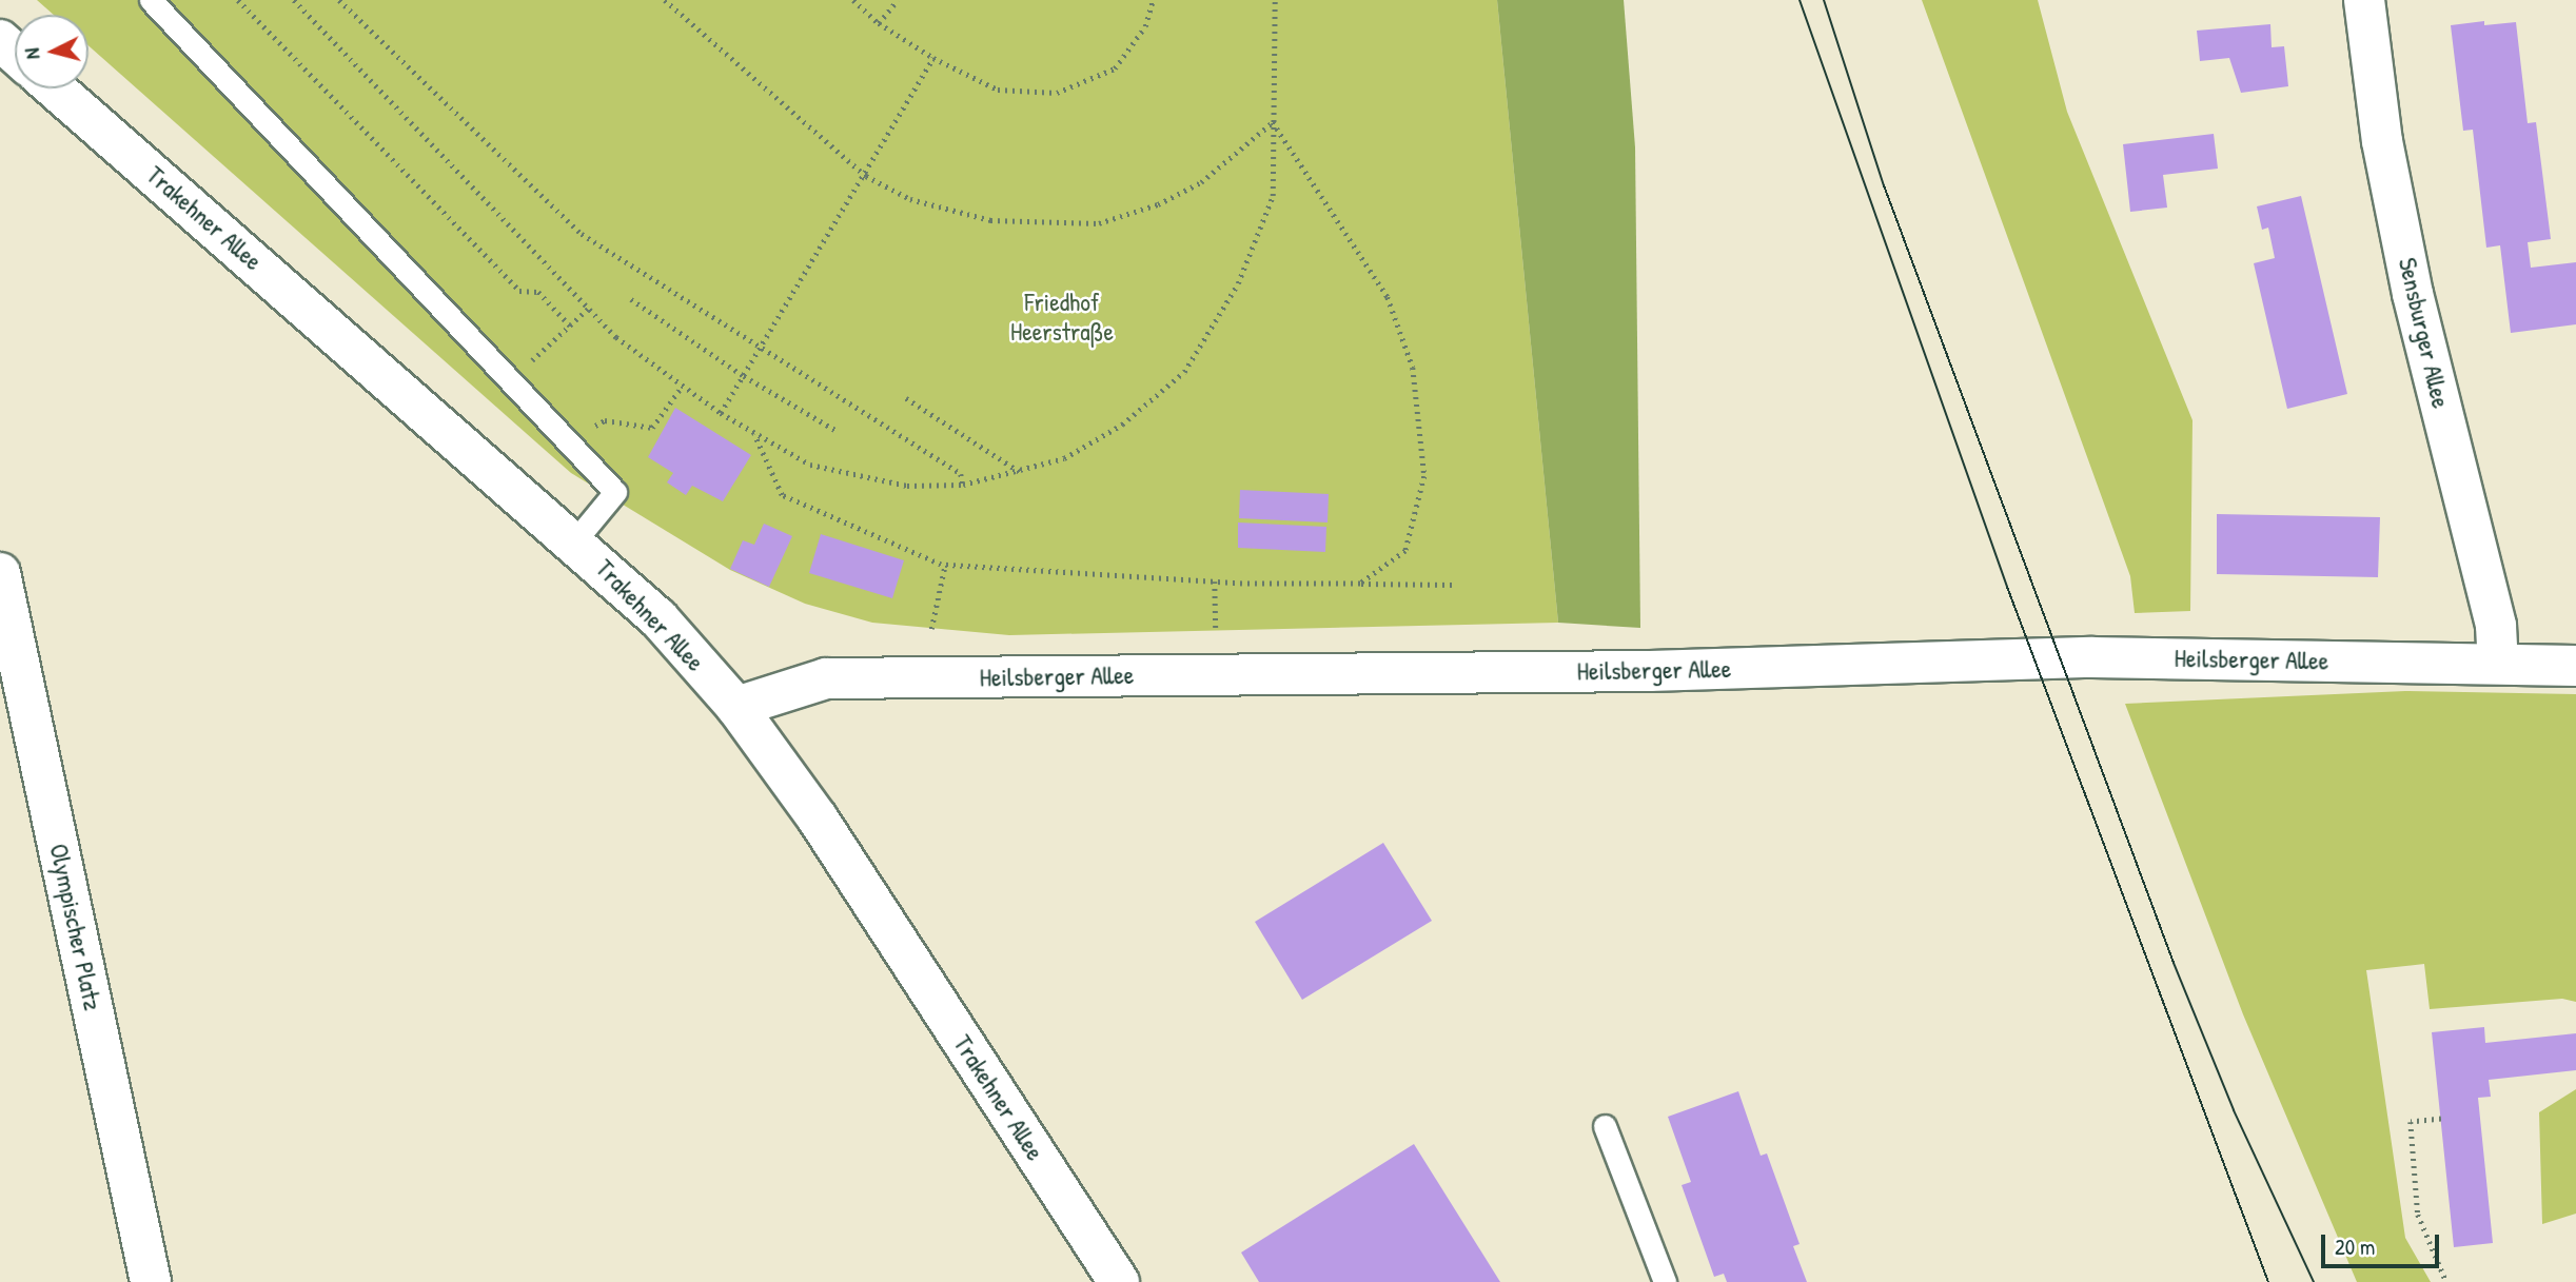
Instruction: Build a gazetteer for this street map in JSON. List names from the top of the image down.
{
  "streets": {
    "street": [
      "Trakehner Allee",
      "Sensburger Allee",
      "Heilsberger Allee",
      "Olympischer Platz"
    ]
  },
  "crossings": [
    ["Trakehner Allee", "Heilsberger Allee"],
    ["Sensburger Allee", "Heilsberger Allee"]
  ],
  "parks": ["Friedhof Heerstraße"],
  "scale_bar": "20 m",
  "north": "left"
}
